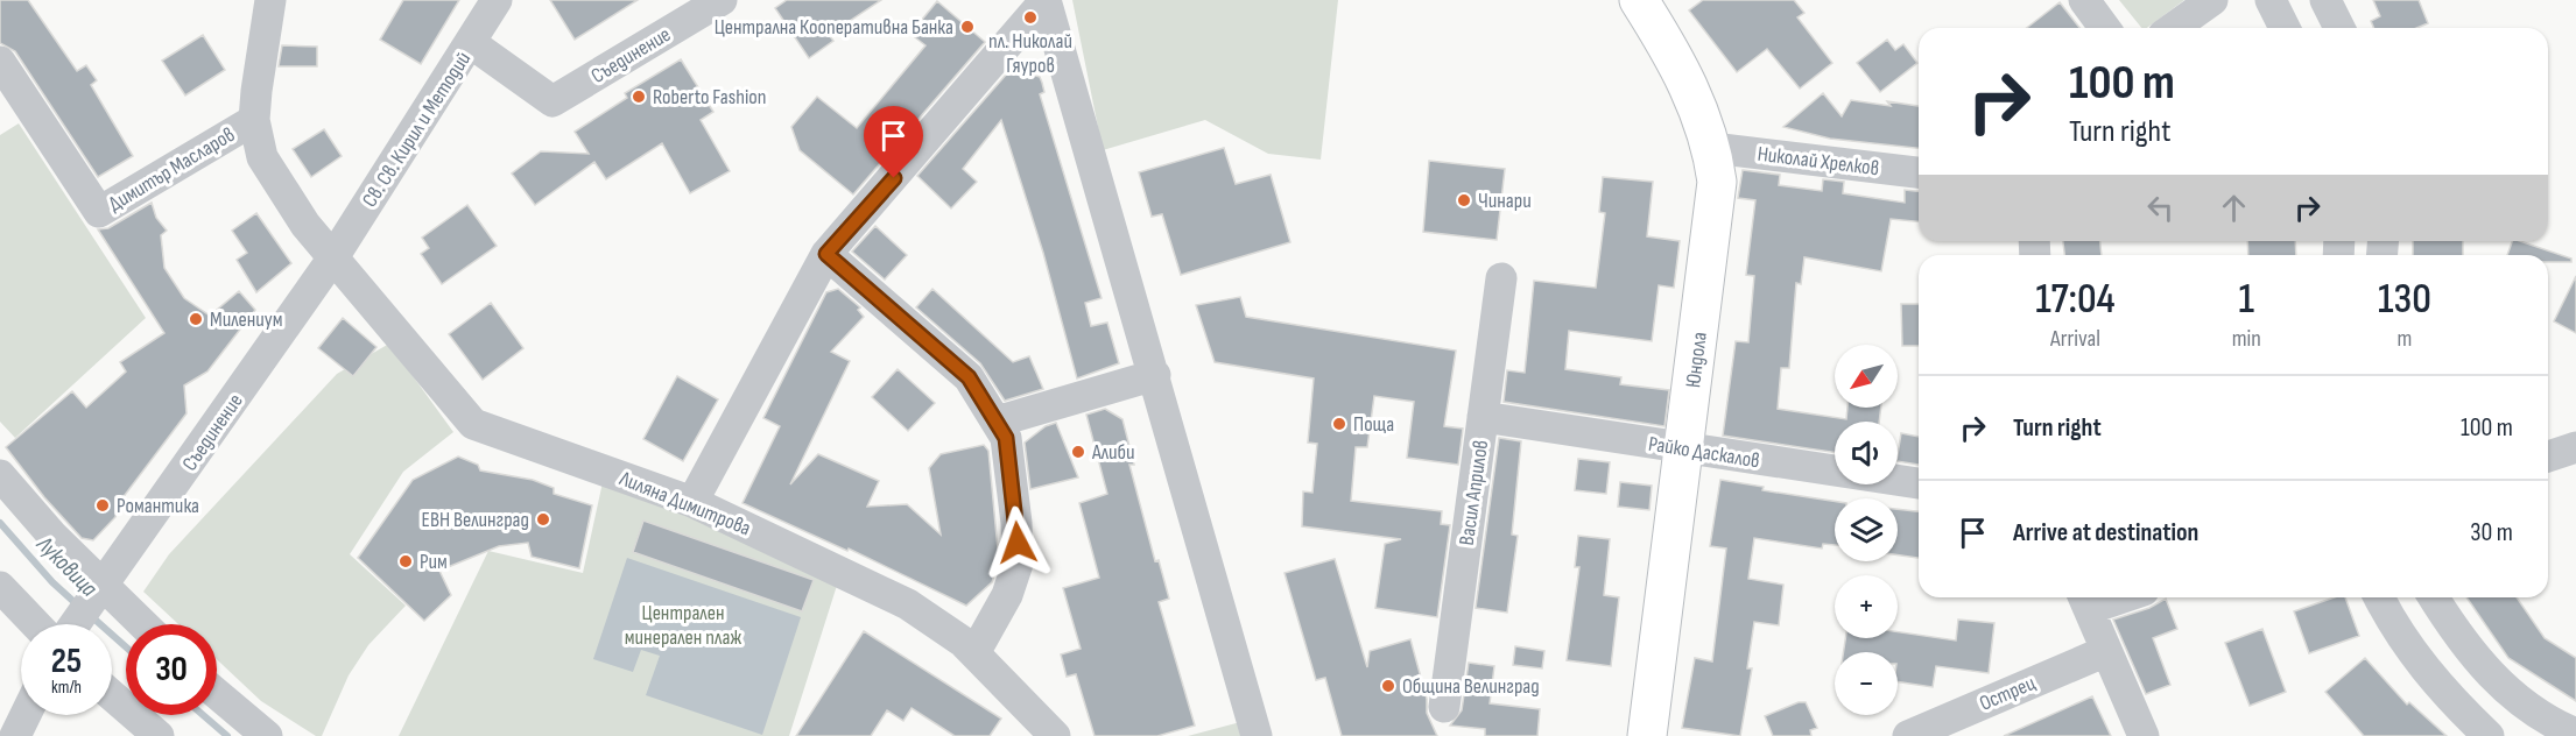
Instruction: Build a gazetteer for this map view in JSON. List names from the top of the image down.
{
  "streets": {
    "main road": ["Юндола"],
    "street": [
      "Съединение",
      "Св. Св. Кирил и Методий",
      "Николай Хрелков",
      "Димитър Масларов",
      "Райко Даскалов",
      "Васил Априлов",
      "Лиляна Димитрова",
      "Острец"
    ]
  },
  "crossings": [
    ["Съединение", "Св. Св. Кирил и Методий"],
    ["Съединение", "Лиляна Димитрова"],
    ["Св. Св. Кирил и Методий", "Лиляна Димитрова"],
    ["Николай Хрелков", "Юндола"],
    ["Димитър Масларов", "Лиляна Димитрова"],
    ["Юндола", "Райко Даскалов"],
    ["Райко Даскалов", "Васил Априлов"]
  ],
  "water": ["Луковица"],
  "parks": ["Централен минерален плаж"],
  "places": [
    "пл. Николай Гяуров",
    "Централна Кооперативна Банка",
    "Roberto Fashion",
    "Чинари",
    "Милениум",
    "Поща",
    "Алиби",
    "Романтика",
    "ЕВН Велинград",
    "Рим",
    "Община Велинград"
  ],
  "north": "bottom left",
  "page": {
    "turn": ["100 m", "Turn right"],
    "eta": [
      "17:04",
      "Arrival",
      "1",
      "min",
      "130",
      "m"
    ],
    "map_buttons": ["+", "−"],
    "list": [
      {
        "name": "Turn right",
        "value": "100 m"
      },
      {
        "name": "Arrive at destination",
        "value": "30 m"
      }
    ],
    "speed": "25 km/h",
    "limit": "30"
  }
}
